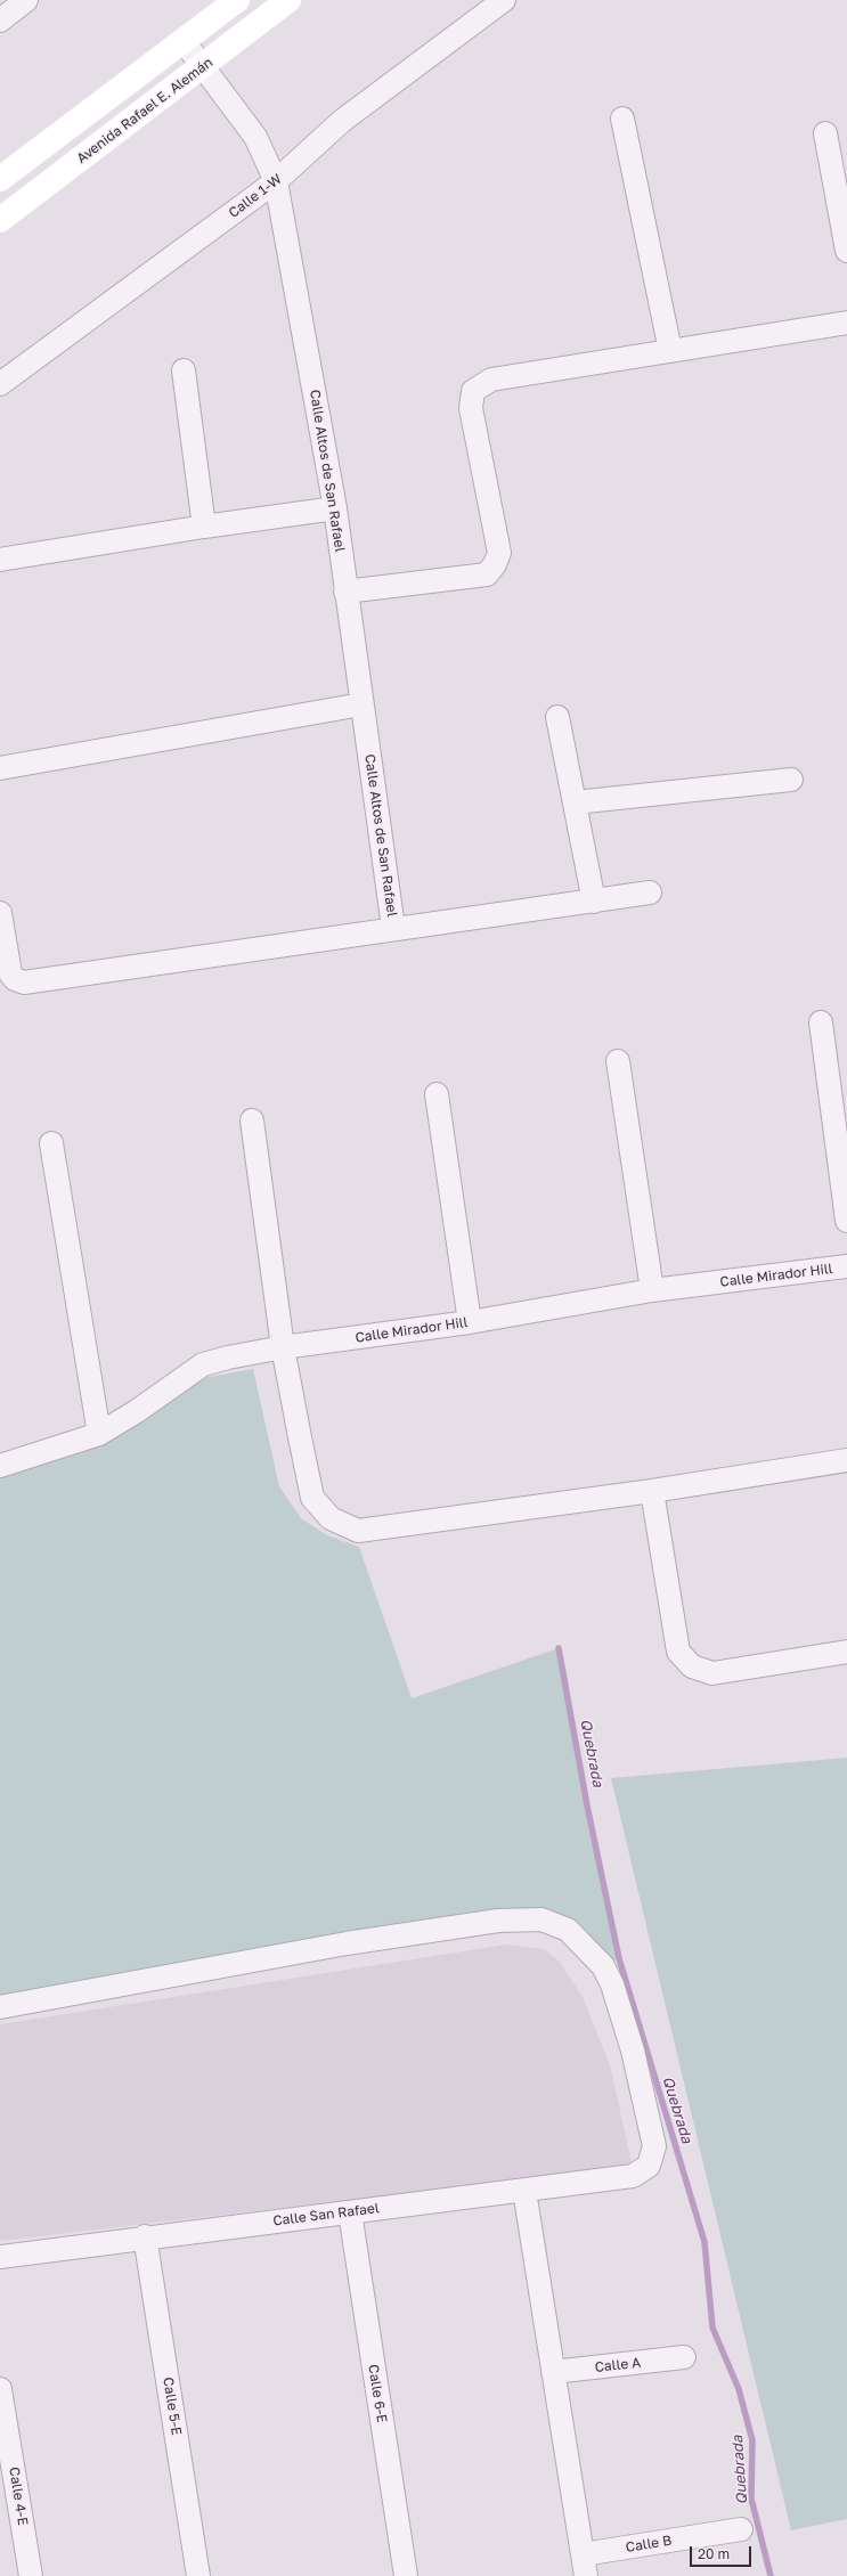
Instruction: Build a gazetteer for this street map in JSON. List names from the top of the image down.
{
  "streets": {
    "main road": ["Avenida Rafael E. Alemán"],
    "street": [
      "Calle 1-W",
      "Calle Altos de San Rafael",
      "Calle Mirador Hill",
      "Calle San Rafael",
      "Calle A",
      "Calle 6-E",
      "Calle 5-E",
      "Calle 4-E",
      "Calle B"
    ]
  },
  "crossings": [
    ["Avenida Rafael E. Alemán", "Calle Altos de San Rafael"],
    ["Calle 1-W", "Calle Altos de San Rafael"],
    ["Calle San Rafael", "Calle 6-E"],
    ["Calle San Rafael", "Calle 5-E"]
  ],
  "water": ["Quebrada"],
  "scale_bar": "20 m"
}
